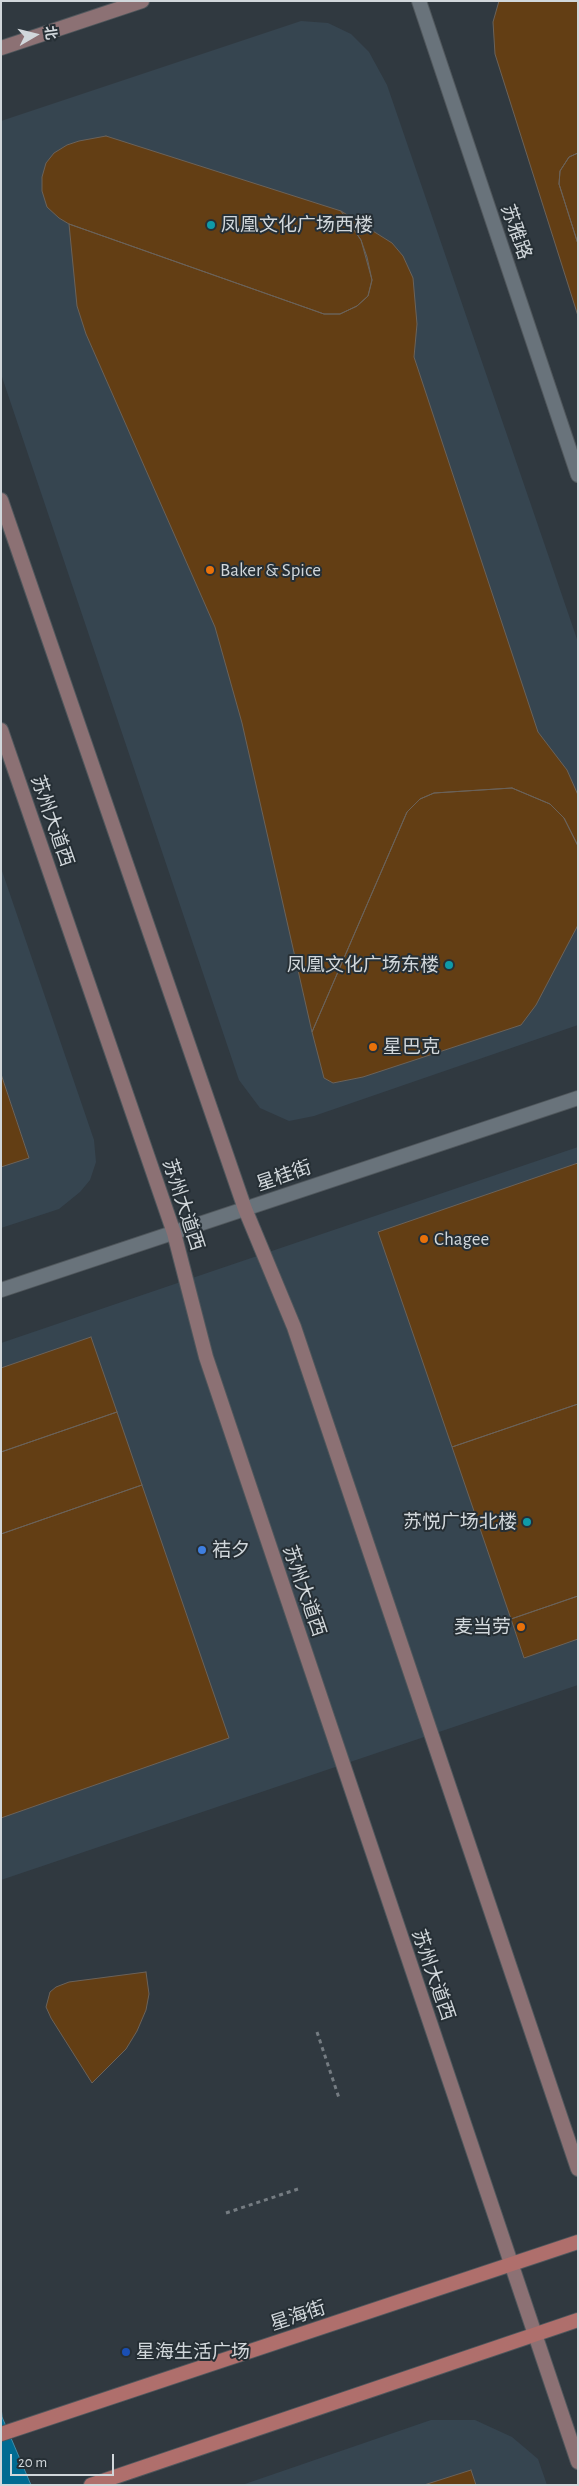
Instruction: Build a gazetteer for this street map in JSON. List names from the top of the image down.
{
  "streets": {
    "main road": ["苏州大道西", "星海街"],
    "street": ["苏雅路", "星桂街"]
  },
  "crossings": [
    ["苏州大道西", "星桂街"],
    ["苏州大道西", "星海街"]
  ],
  "places": [
    "凤凰文化广场西楼",
    "Baker & Spice",
    "凤凰文化广场东楼",
    "星巴克",
    "Chagee",
    "苏悦广场北楼",
    "袺夕",
    "麦当劳",
    "星海生活广场"
  ],
  "scale_bar": "20 m",
  "north": "right"
}
